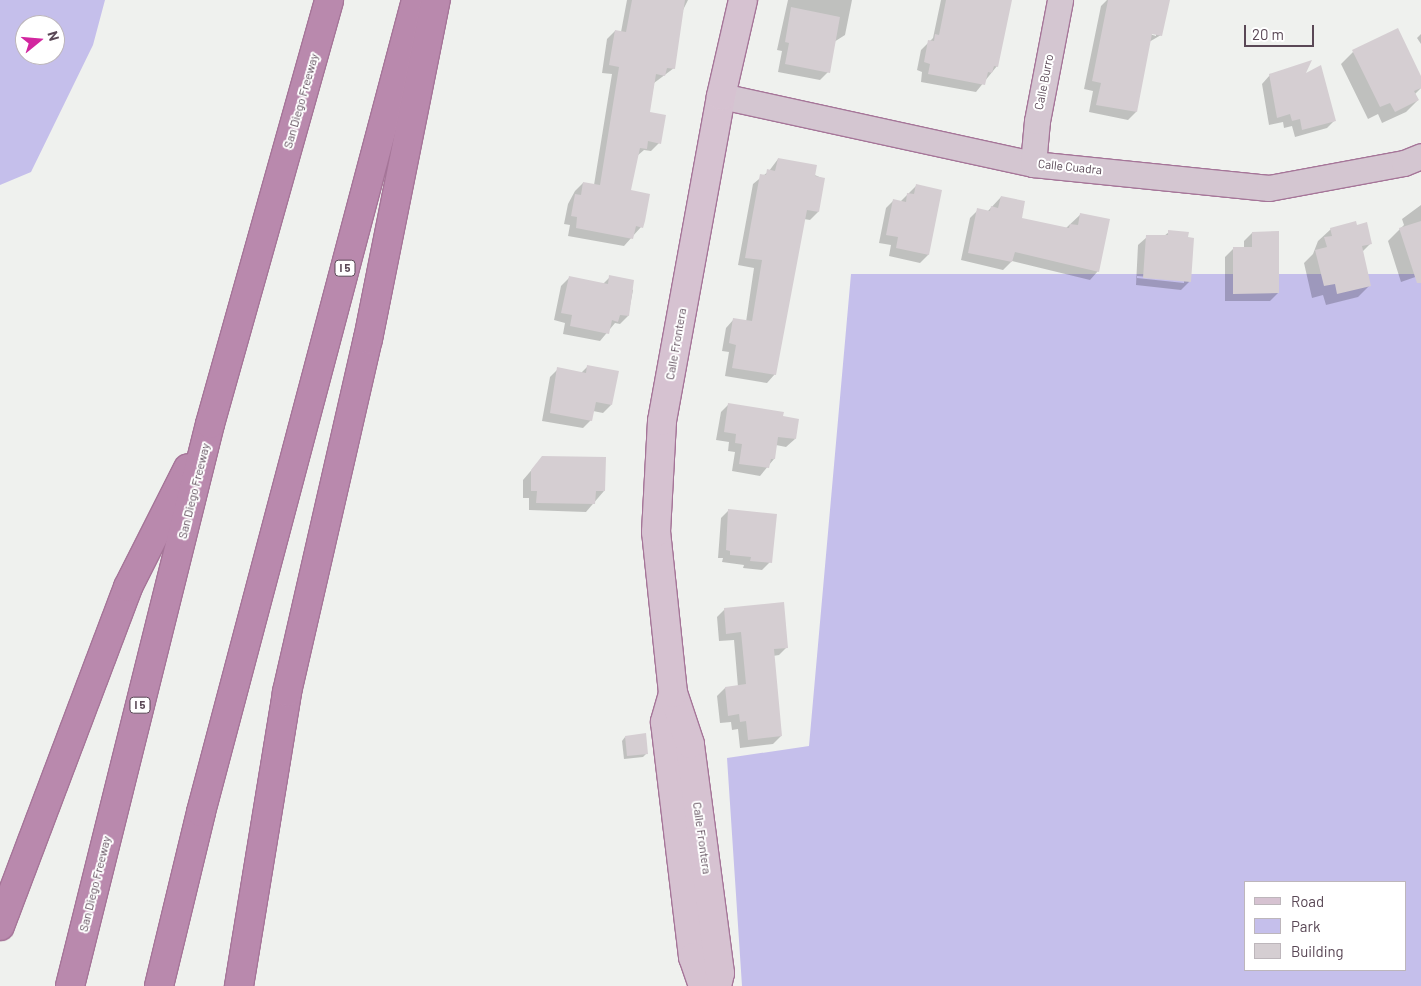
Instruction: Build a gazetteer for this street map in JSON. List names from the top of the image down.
{
  "streets": {
    "highway": ["San Diego Freeway", "I 5"],
    "street": ["Calle Burro", "Calle Cuadra", "Calle Frontera"]
  },
  "crossings": [
    ["Calle Burro", "Calle Cuadra"],
    ["Calle Cuadra", "Calle Frontera"]
  ],
  "legend": ["Road", "Park", "Building"],
  "scale_bar": "20 m",
  "north": "right"
}
